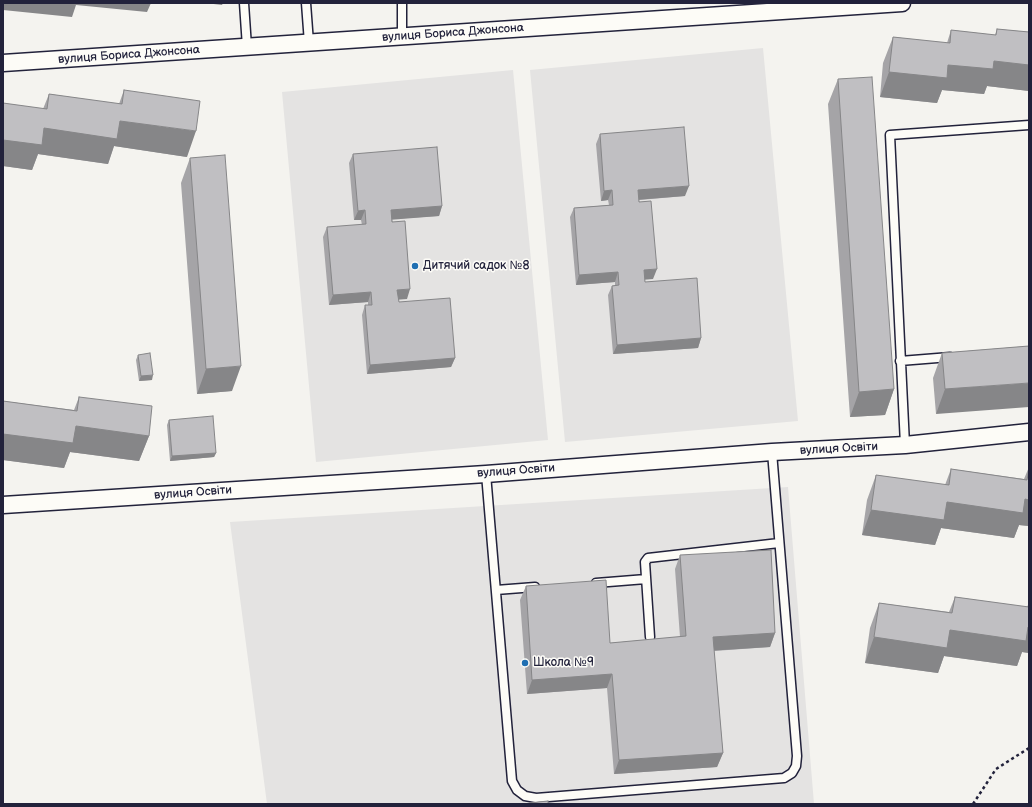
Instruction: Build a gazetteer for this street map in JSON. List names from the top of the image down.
{
  "streets": {
    "street": ["вулиця Бориса Джонсона", "вулиця Освіти"]
  },
  "places": ["Дитячий садок №8", "Школа №9"]
}
